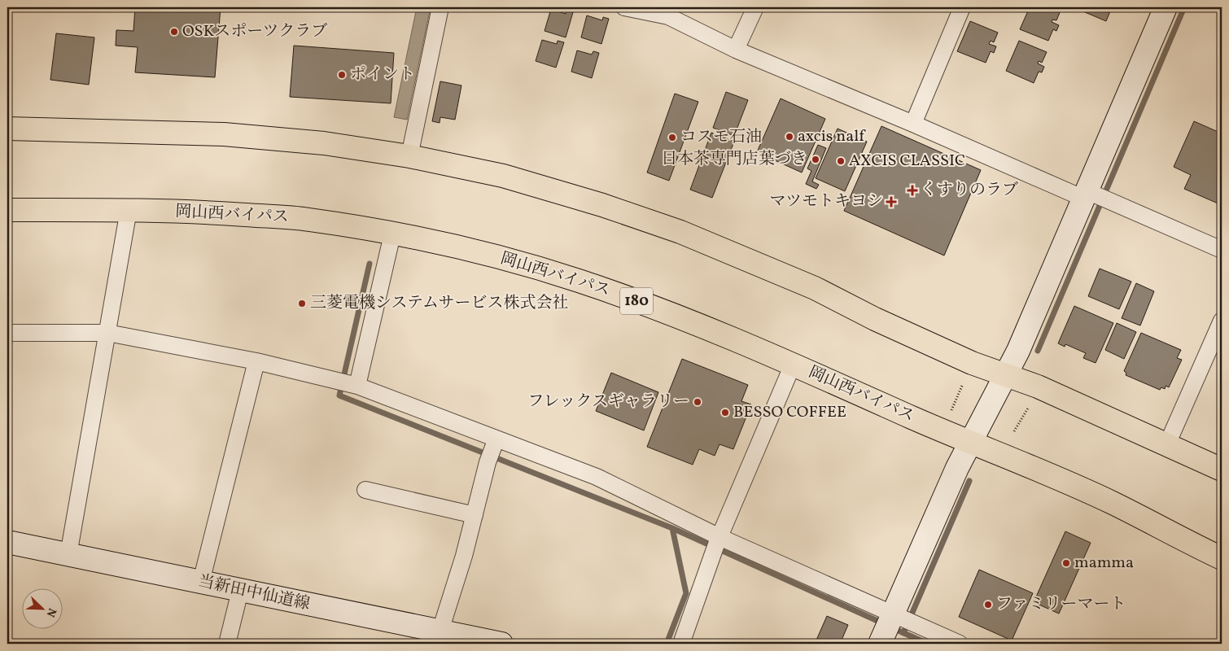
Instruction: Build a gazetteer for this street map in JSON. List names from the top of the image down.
{
  "streets": {
    "highway": ["岡山西バイパス", "180"],
    "street": ["当新田中仙道線"]
  },
  "places": {
    "other": [
      "OSKスポーツクラブ",
      "ポイント",
      "axcis nalf",
      "コスモ石油",
      "日本茶専門店葉づき",
      "AXCIS CLASSIC",
      "三菱電機システムサービス株式会社",
      "フレックスギャラリー",
      "BESSO COFFEE",
      "mamma",
      "ファミリーマート"
    ],
    "health": ["くすりのラブ", "マツモトキヨシ"]
  },
  "north": "bottom right"
}
